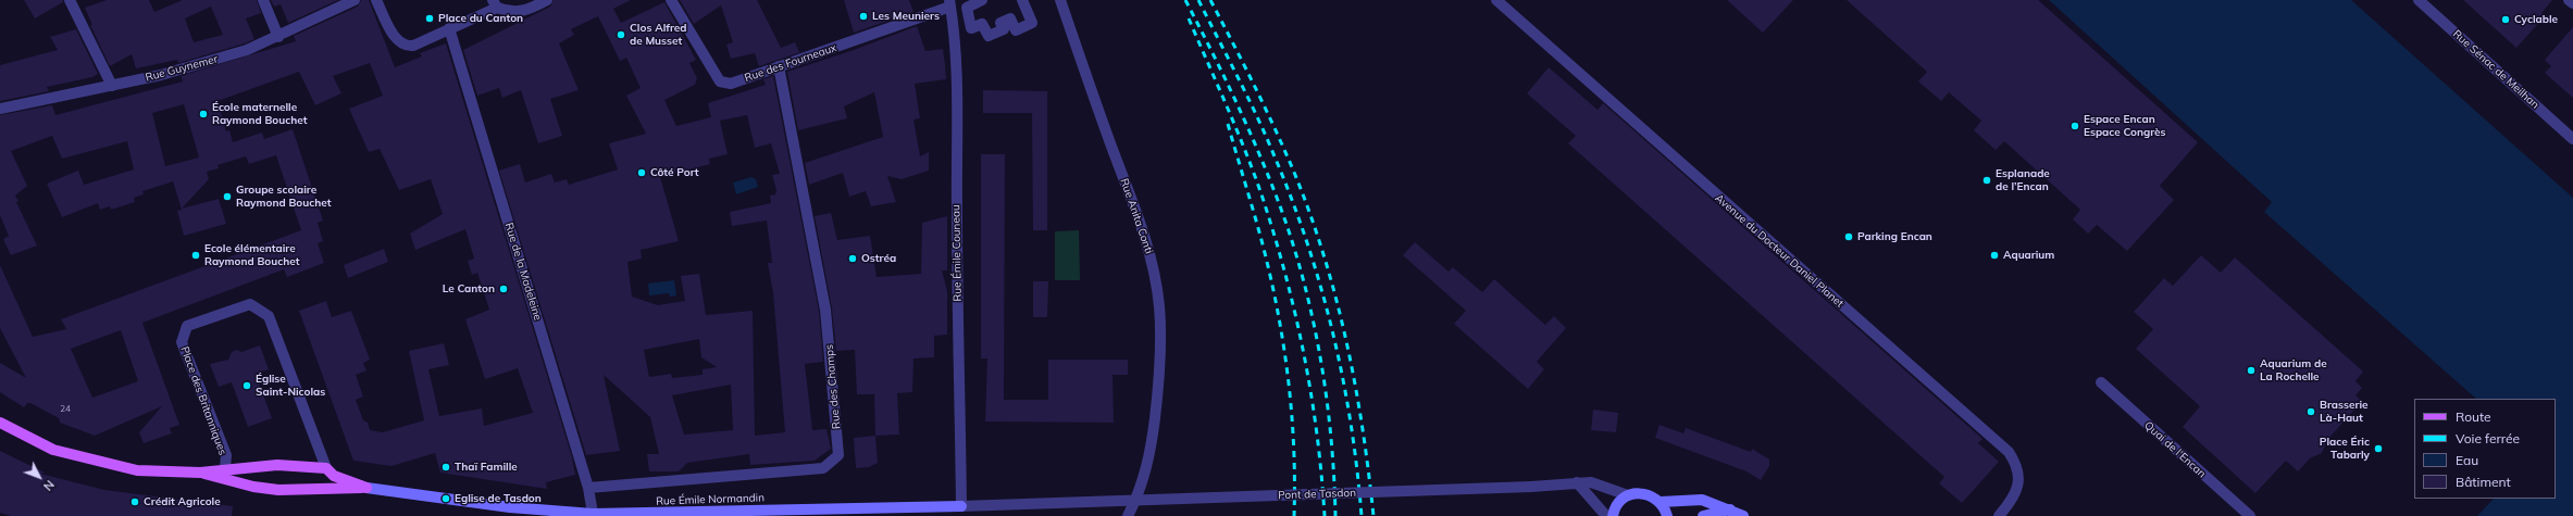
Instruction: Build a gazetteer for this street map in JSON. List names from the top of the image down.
{
  "streets": {
    "main road": ["Rue Émile Normandin"],
    "street": [
      "Rue des Fourneaux",
      "Rue Guynemer",
      "Rue Sénac de Meilhan",
      "Rue Anita Conti",
      "Avenue du Docteur Daniel Planet",
      "Rue Émile Couneau",
      "Rue de la Madeleine",
      "Rue des Champs",
      "Place des Britanniques",
      "Quai de l'Encan",
      "Pont de Tasdon"
    ]
  },
  "crossings": [
    ["Rue des Fourneaux", "Rue Émile Couneau"],
    ["Rue des Fourneaux", "Rue des Champs"],
    ["Rue Émile Couneau", "Rue Émile Normandin"],
    ["Rue de la Madeleine", "Rue des Champs"],
    ["Rue de la Madeleine", "Rue Émile Normandin"],
    ["Place des Britanniques", "Rue Émile Normandin"],
    ["Pont de Tasdon", "Rue Émile Normandin"]
  ],
  "places": [
    "Les Meuniers",
    "Place du Canton",
    "Cyclable",
    "Clos Alfred de Musset",
    "École maternelle Raymond Bouchet",
    "Espace Encan Espace Congrès",
    "Côté Port",
    "Esplanade de l’Encan",
    "Groupe scolaire Raymond Bouchet",
    "Parking Encan",
    "Ecole élémentaire Raymond Bouchet",
    "Aquarium",
    "Ostréa",
    "Le Canton",
    "Aquarium de La Rochelle",
    "Église Saint-Nicolas",
    "Brasserie Là-Haut",
    "Place Éric Tabarly",
    "Thaï Famille",
    "Eglise de Tasdon",
    "Crédit Agricole"
  ],
  "house_numbers": ["24"],
  "legend": [
    "Route",
    "Voie ferrée",
    "Eau",
    "Bâtiment"
  ],
  "north": "bottom right"
}
